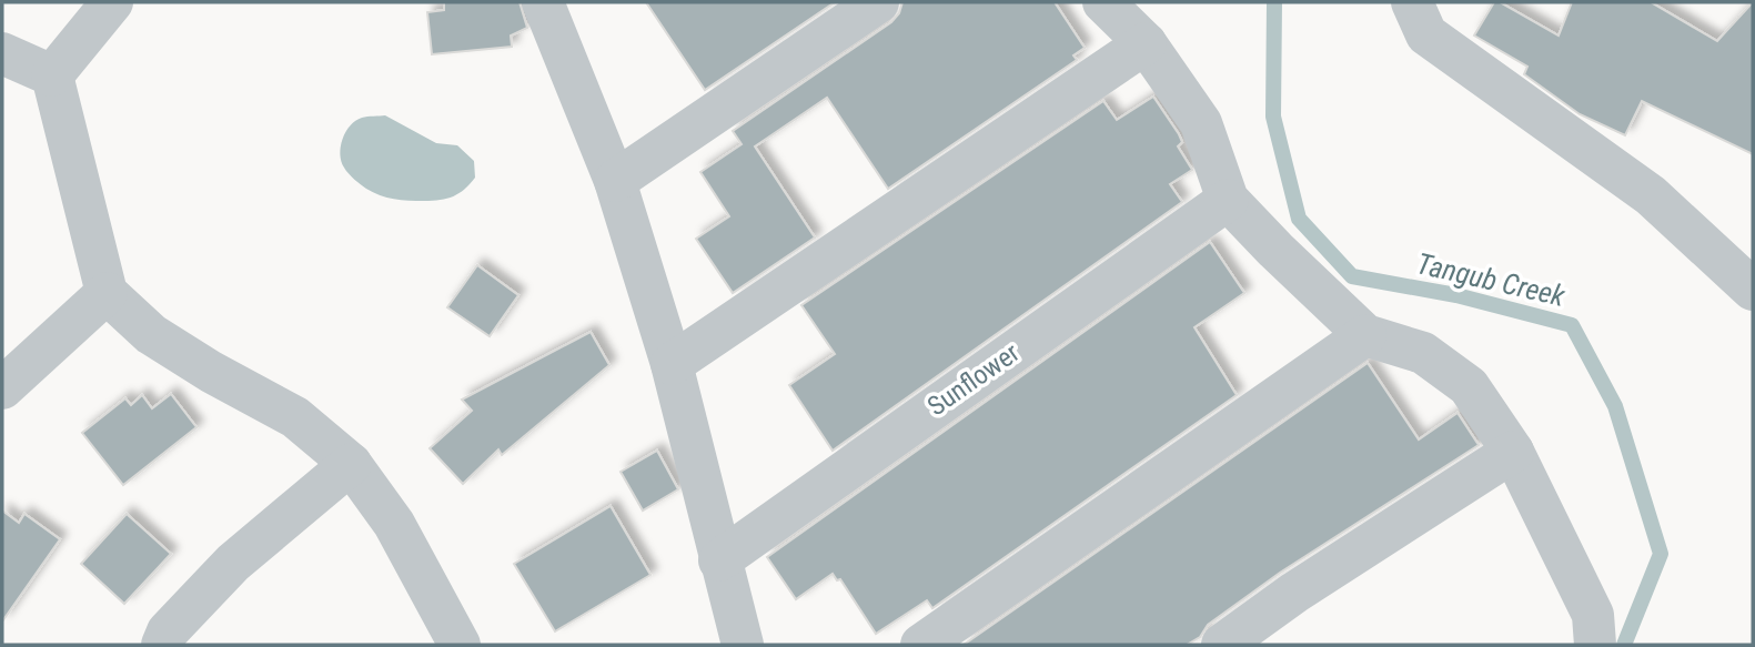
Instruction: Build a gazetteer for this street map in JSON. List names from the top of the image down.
{
  "streets": {
    "street": ["Sunflower"]
  },
  "water": ["Tangub Creek"]
}
